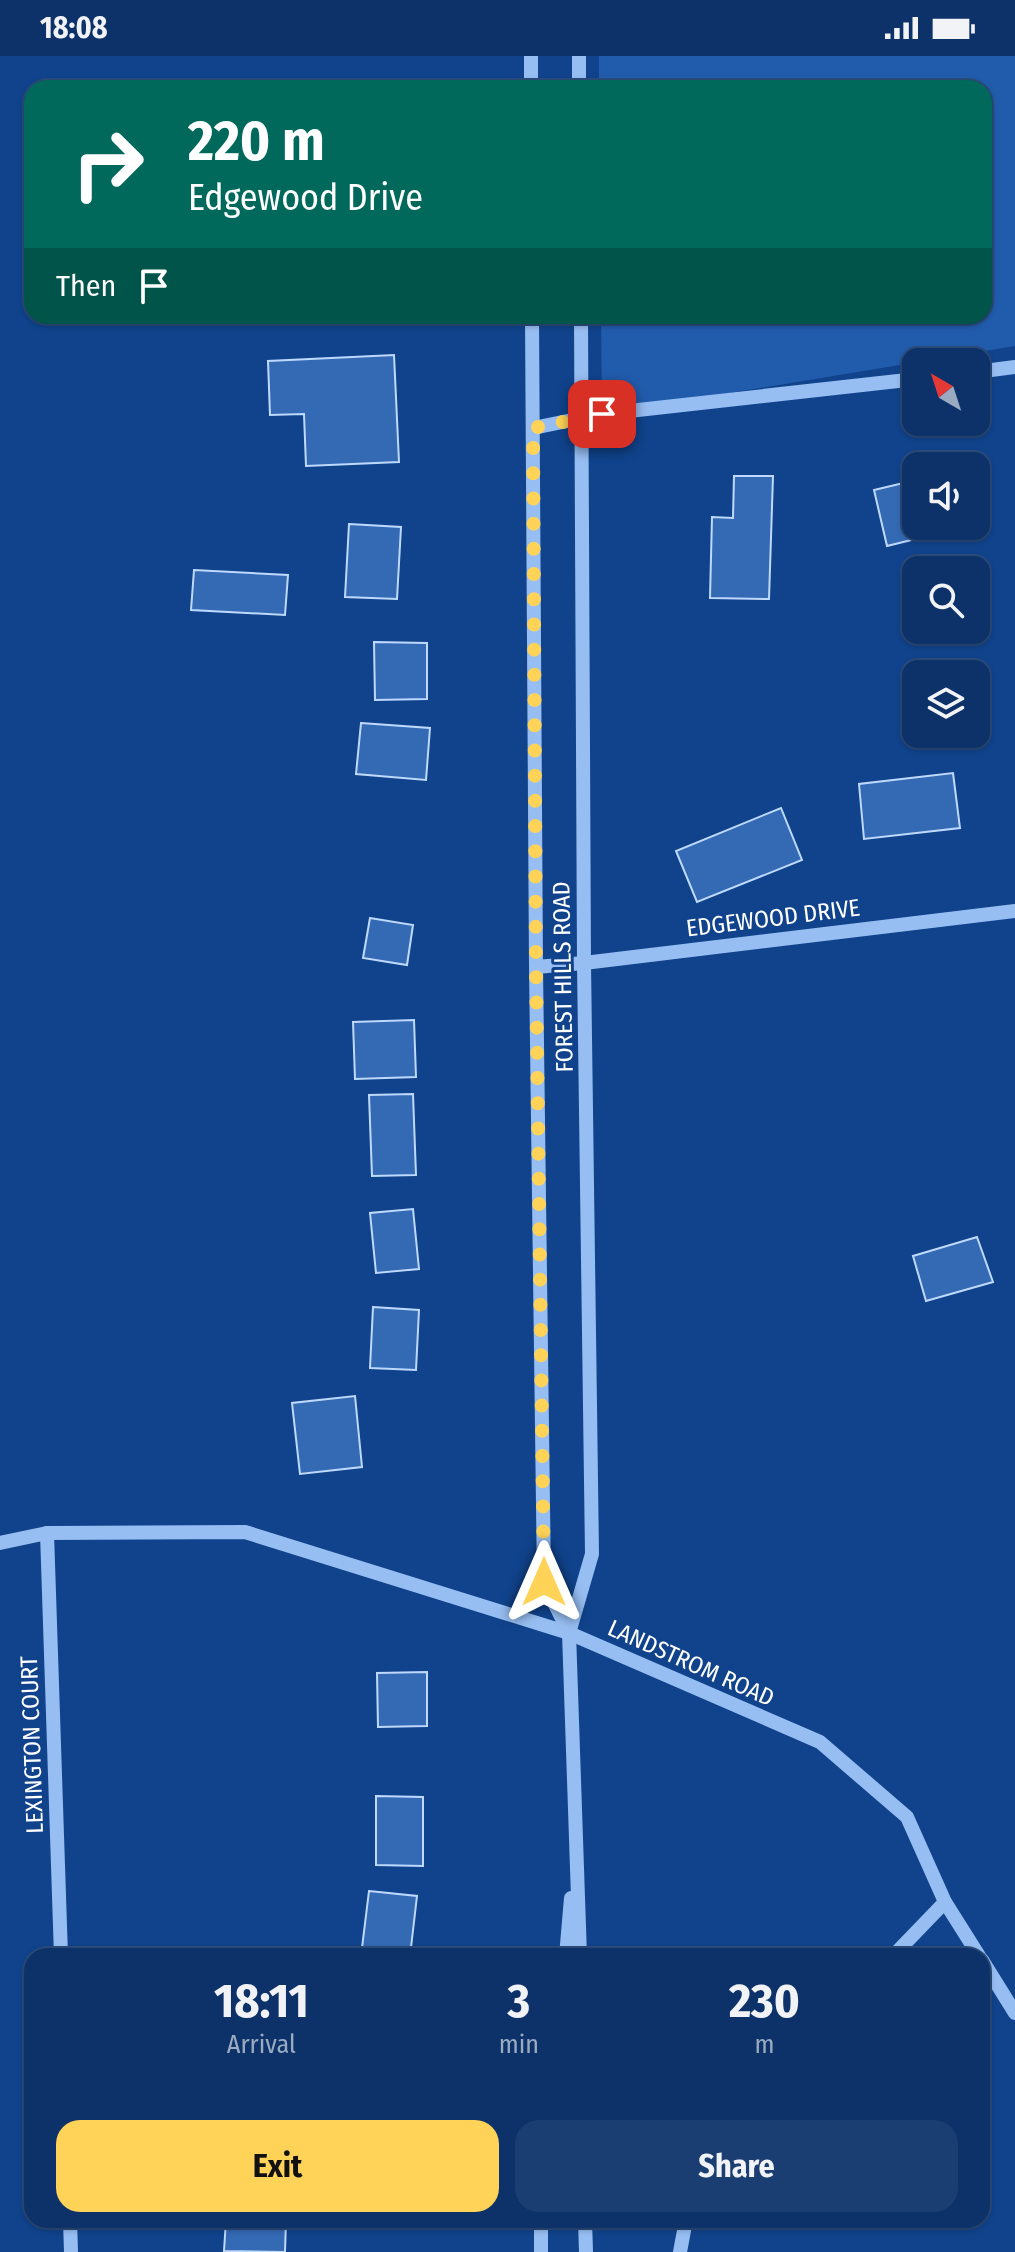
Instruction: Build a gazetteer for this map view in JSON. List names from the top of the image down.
{
  "streets": {
    "street": [
      "EDGEWOOD DRIVE",
      "FOREST HILLS ROAD",
      "LANDSTROM ROAD",
      "LEXINGTON COURT"
    ]
  },
  "crossings": [
    ["EDGEWOOD DRIVE", "FOREST HILLS ROAD"],
    ["FOREST HILLS ROAD", "LANDSTROM ROAD"],
    ["LANDSTROM ROAD", "LEXINGTON COURT"]
  ],
  "north": "top left",
  "page": {
    "status": "18:08",
    "turn": ["220 m", "Edgewood Drive"],
    "then": "Then",
    "eta": [
      "18:11",
      "Arrival",
      "3",
      "min",
      "230",
      "m"
    ],
    "buttons": ["Exit", "Share"]
  }
}
